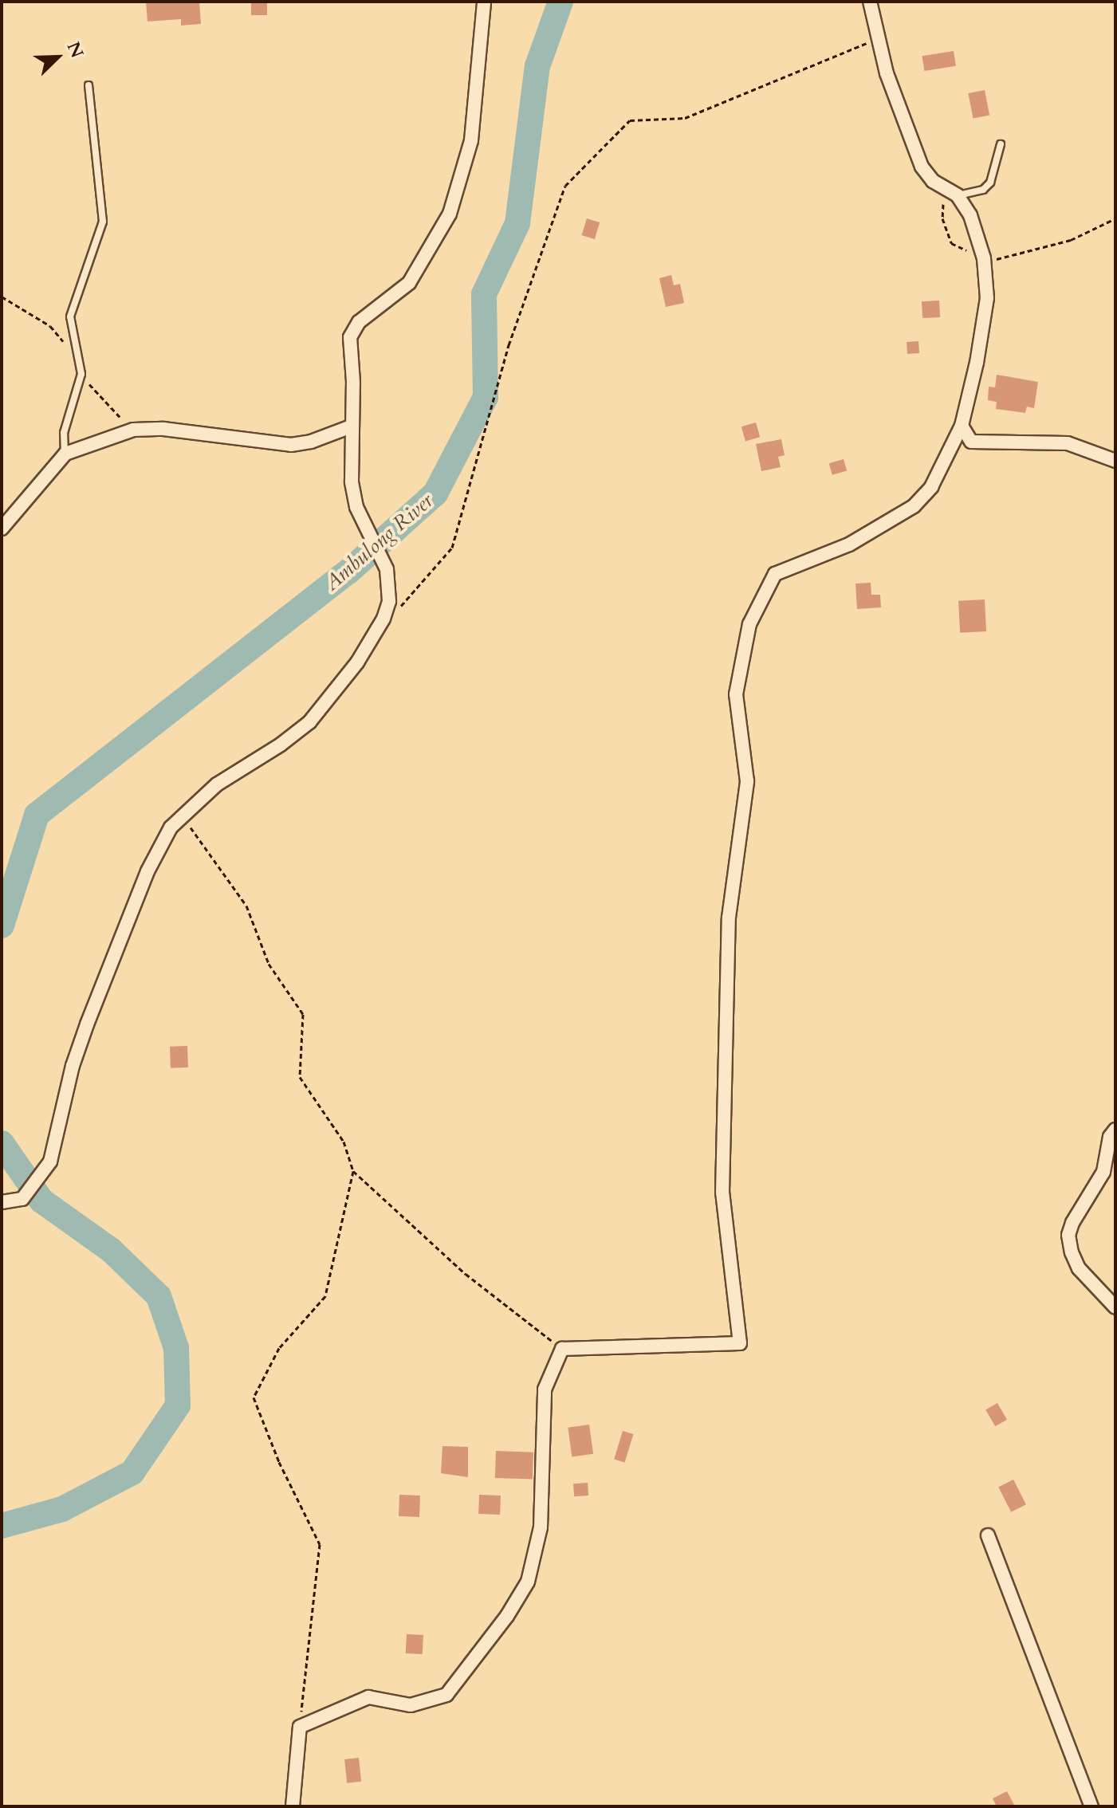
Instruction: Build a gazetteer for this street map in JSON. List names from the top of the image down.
{
  "water": ["Ambulong River"],
  "north": "top right"
}
